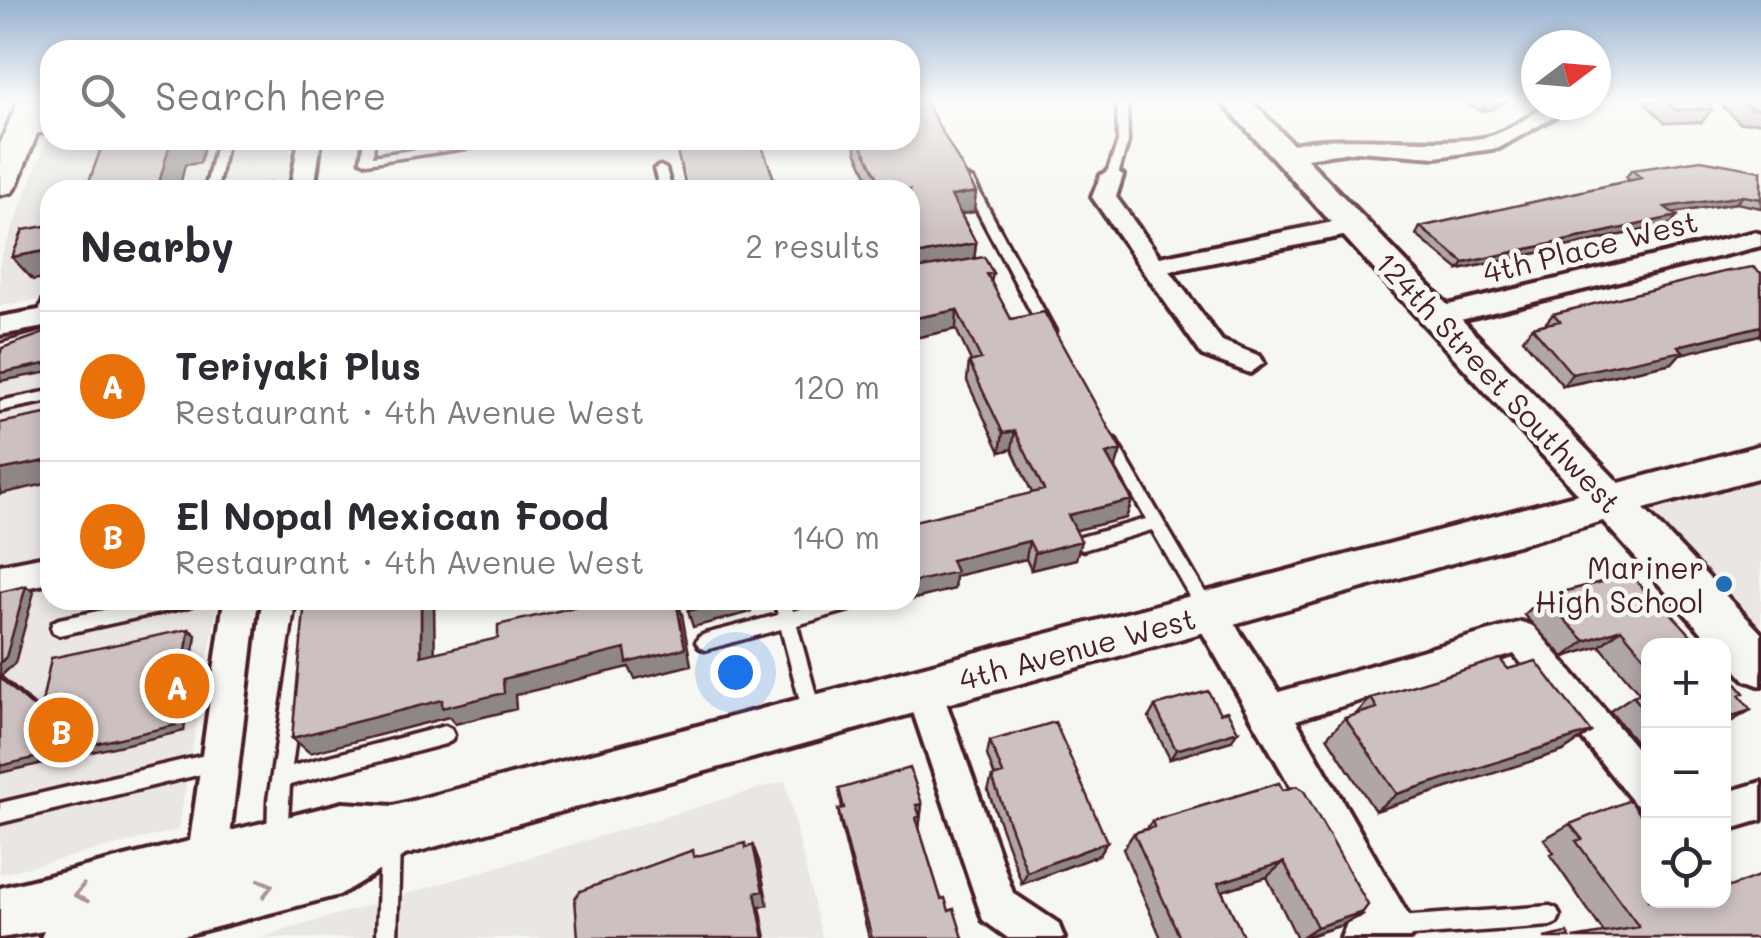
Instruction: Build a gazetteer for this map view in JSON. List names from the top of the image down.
{
  "streets": {
    "street": ["4th Place West", "124th Street Southwest", "4th Avenue West"]
  },
  "crossings": [
    ["4th Place West", "124th Street Southwest"],
    ["124th Street Southwest", "4th Avenue West"]
  ],
  "places": ["Mariner High School"],
  "north": "right",
  "page": {
    "search": "Search here",
    "heading": ["Nearby", "2 results"],
    "list": [
      {
        "mark": "A",
        "name": "Teriyaki Plus",
        "note": "Restaurant · 4th Avenue West",
        "value": "120 m"
      },
      {
        "mark": "B",
        "name": "El Nopal Mexican Food",
        "note": "Restaurant · 4th Avenue West",
        "value": "140 m"
      }
    ],
    "map_buttons": ["+", "−"],
    "pins": ["A", "B"]
  }
}
